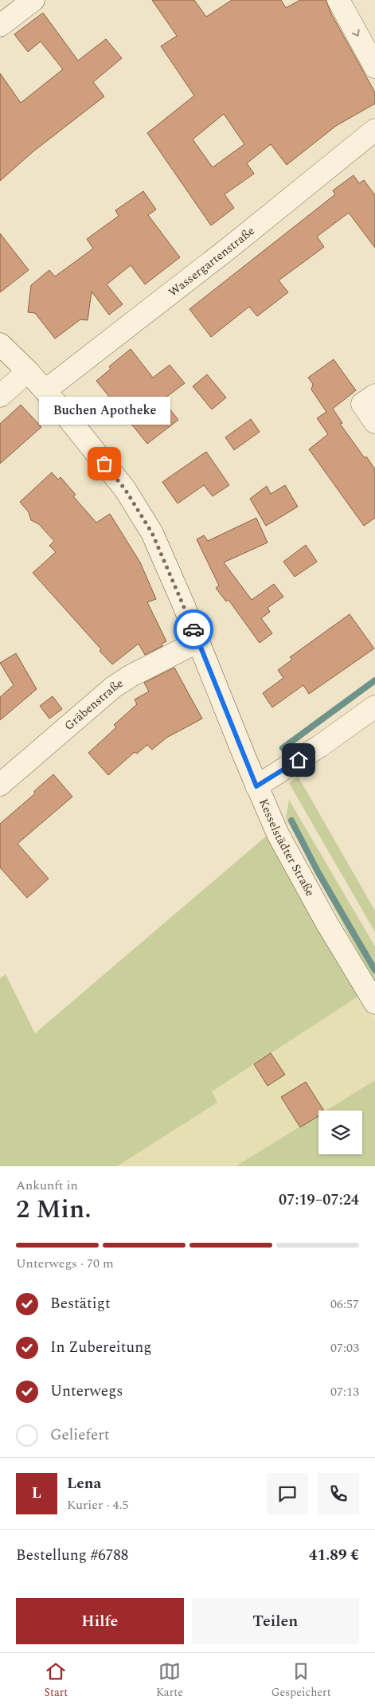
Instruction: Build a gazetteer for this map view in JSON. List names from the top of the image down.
{
  "streets": {
    "street": ["Wassergartenstraße", "Gräbenstraße", "Kesselstädter Straße"]
  },
  "crossings": [
    ["Wassergartenstraße", "Kesselstädter Straße"],
    ["Gräbenstraße", "Kesselstädter Straße"]
  ],
  "places": ["Buchen Apotheke"],
  "page": {
    "bubble": "Buchen Apotheke",
    "heading": ["2 Min.", "Ankunft in", "07:19–07:24"],
    "panel": [
      "Lena",
      "Kurier · 4.5",
      "Bestellung #6788",
      "41.89 €"
    ],
    "bar": "Unterwegs · 70 m",
    "list": [
      ["Bestätigt", "06:57"],
      ["In Zubereitung", "07:03"],
      ["Unterwegs", "07:13"],
      "Geliefert"
    ],
    "round": "L",
    "buttons": ["Hilfe", "Teilen"],
    "tabs": ["Start", "Karte", "Gespeichert"]
  }
}
